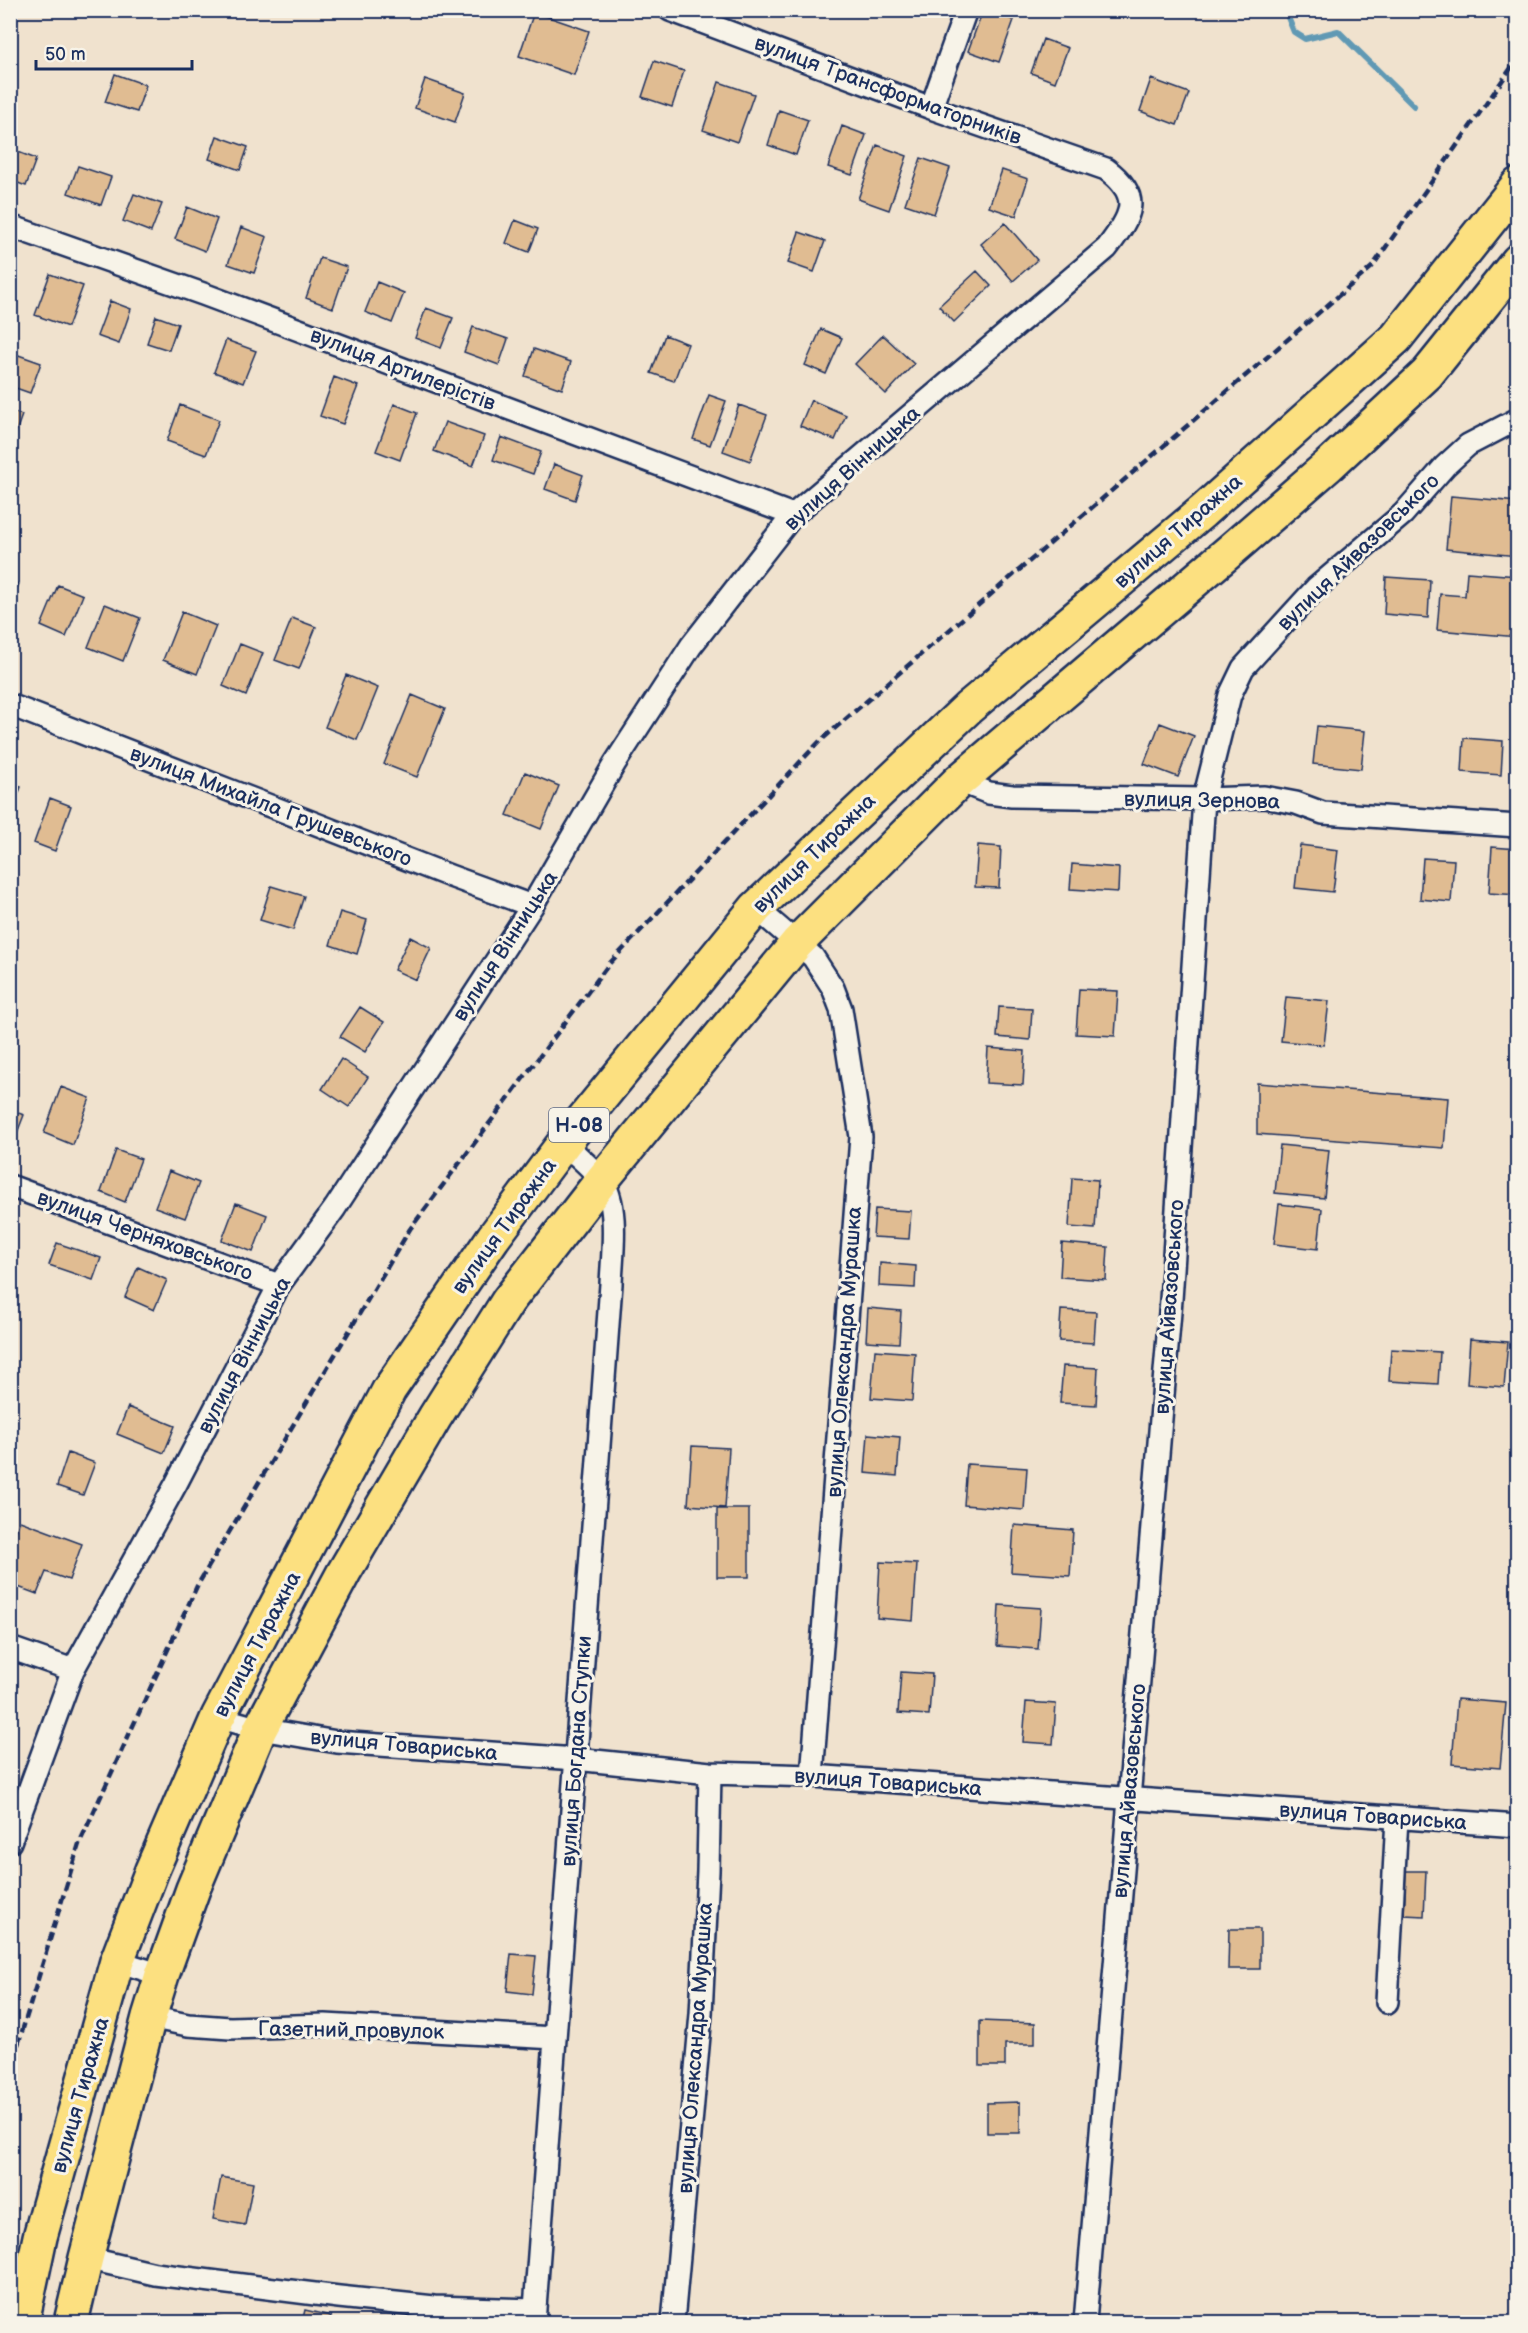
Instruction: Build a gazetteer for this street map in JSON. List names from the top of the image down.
{
  "streets": {
    "main road": ["вулиця Тиражна", "Н-08"],
    "street": [
      "вулиця Трансформаторників",
      "вулиця Артилерістів",
      "вулиця Вінницька",
      "вулиця Айвазовського",
      "вулиця Зернова",
      "вулиця Михайла Грушевського",
      "вулиця Черняховського",
      "вулиця Олександра Мурашка",
      "вулиця Товариська",
      "вулиця Богдана Ступки",
      "Газетний провулок"
    ]
  },
  "crossings": [
    ["вулиця Трансформаторників", "вулиця Вінницька"],
    ["вулиця Артилерістів", "вулиця Вінницька"],
    ["вулиця Вінницька", "вулиця Михайла Грушевського"],
    ["вулиця Вінницька", "вулиця Черняховського"],
    ["вулиця Тиражна", "вулиця Зернова"],
    ["вулиця Тиражна", "вулиця Олександра Мурашка"],
    ["вулиця Тиражна", "вулиця Товариська"],
    ["вулиця Тиражна", "вулиця Богдана Ступки"],
    ["вулиця Тиражна", "Газетний провулок"],
    ["вулиця Айвазовського", "вулиця Зернова"],
    ["вулиця Айвазовського", "вулиця Товариська"],
    ["вулиця Олександра Мурашка", "вулиця Товариська"],
    ["вулиця Товариська", "вулиця Богдана Ступки"],
    ["вулиця Богдана Ступки", "Газетний провулок"]
  ],
  "scale_bar": "50 m"
}
